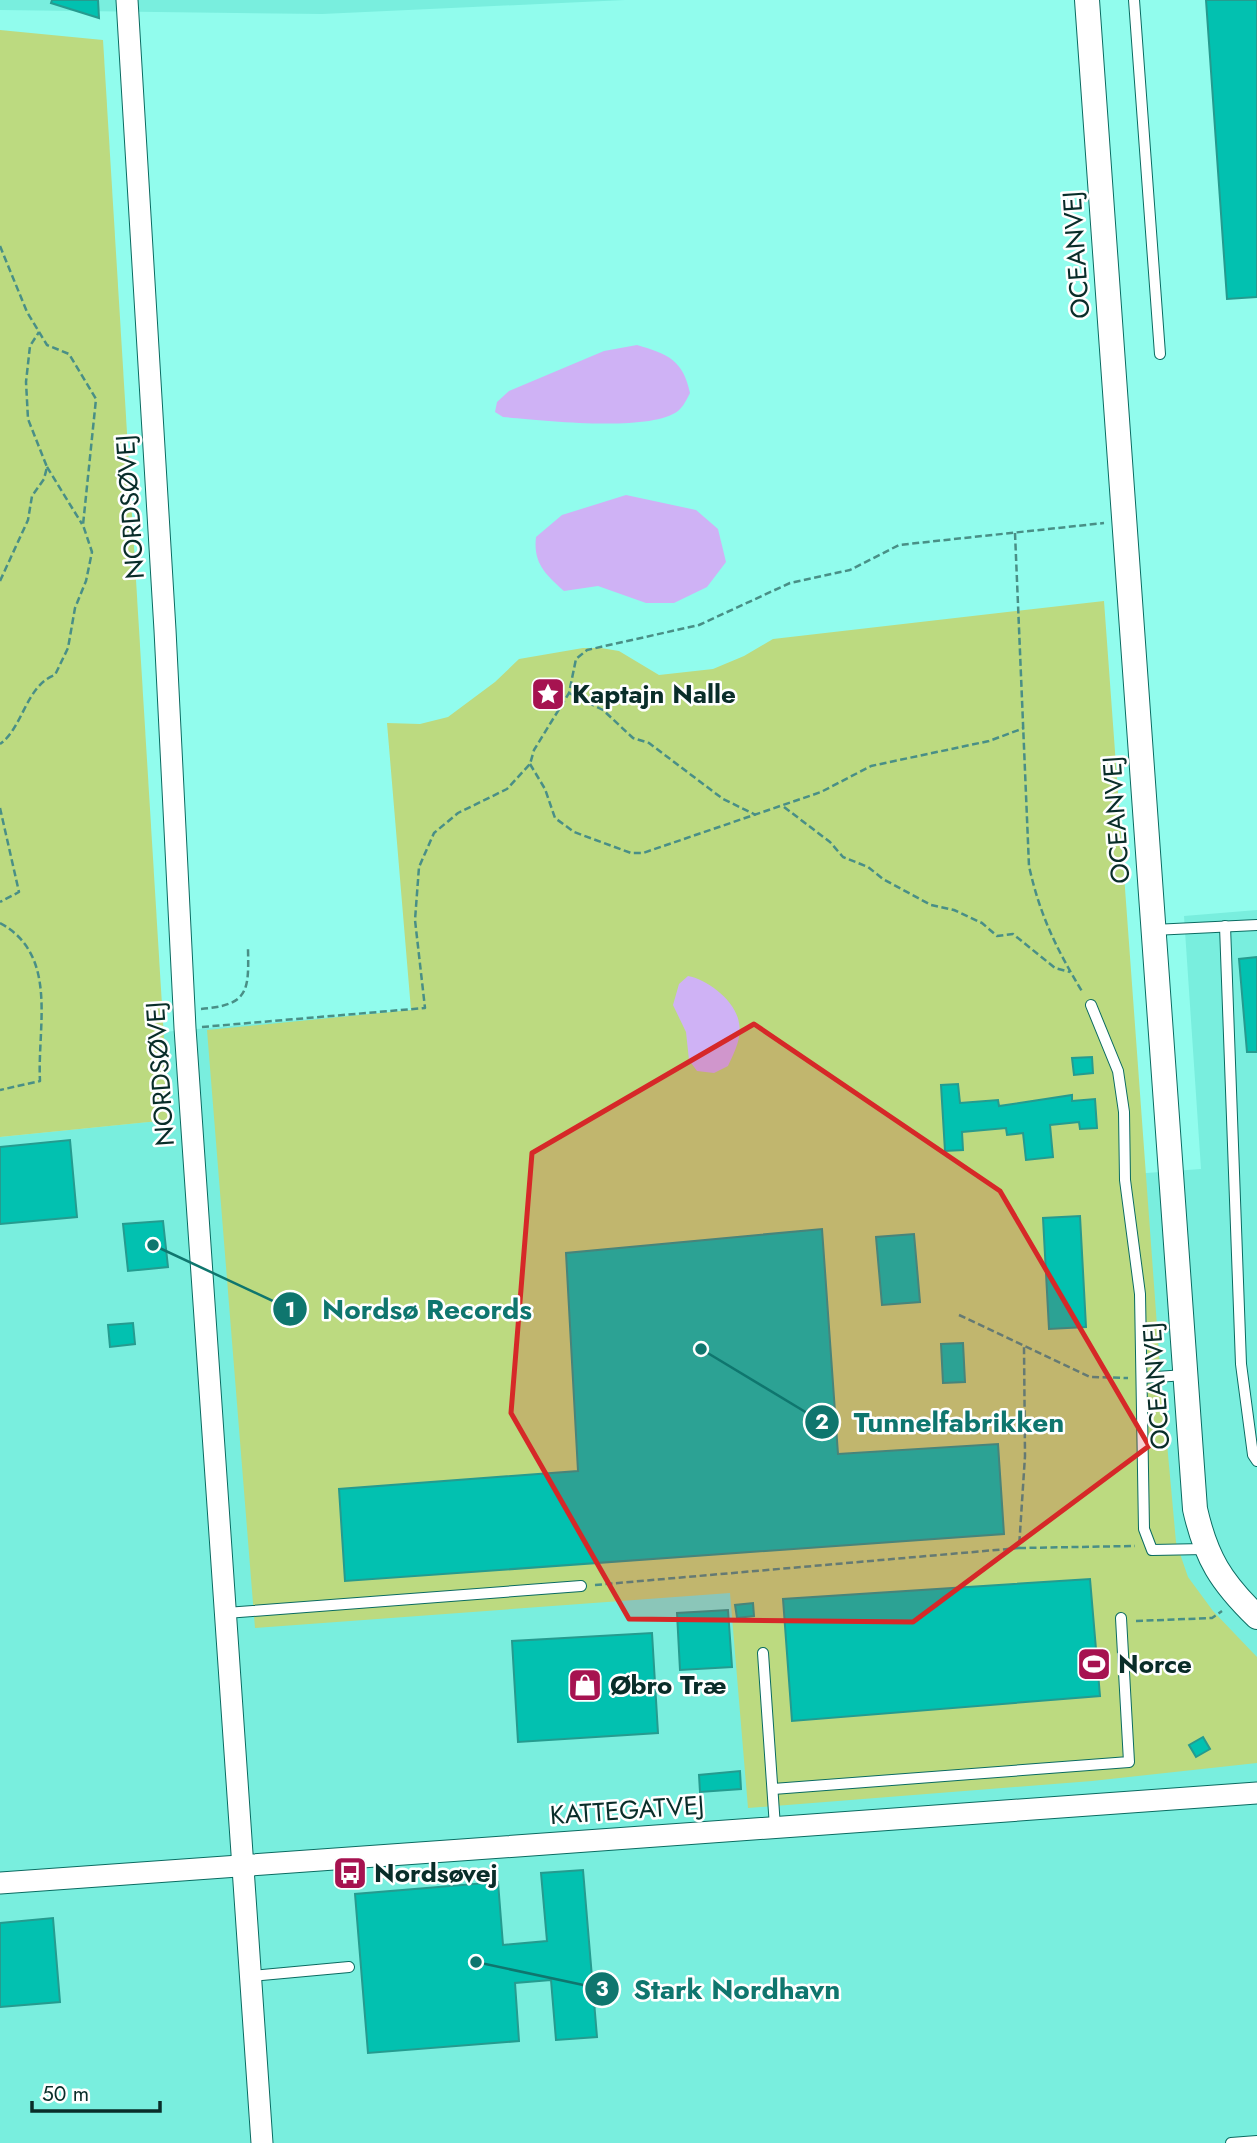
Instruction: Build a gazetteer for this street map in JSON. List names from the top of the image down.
{
  "streets": {
    "street": ["OCEANVEJ", "NORDSØVEJ", "KATTEGATVEJ"]
  },
  "crossings": [
    ["NORDSØVEJ", "KATTEGATVEJ"]
  ],
  "places": {
    "place": ["Kaptajn Nalle"],
    "other": ["Nordsø Records", "Tunnelfabrikken", "Stark Nordhavn"],
    "sports": ["Norce"],
    "shop": ["Øbro Træ"],
    "bus stop": ["Nordsøvej"]
  },
  "scale_bar": "50 m"
}
